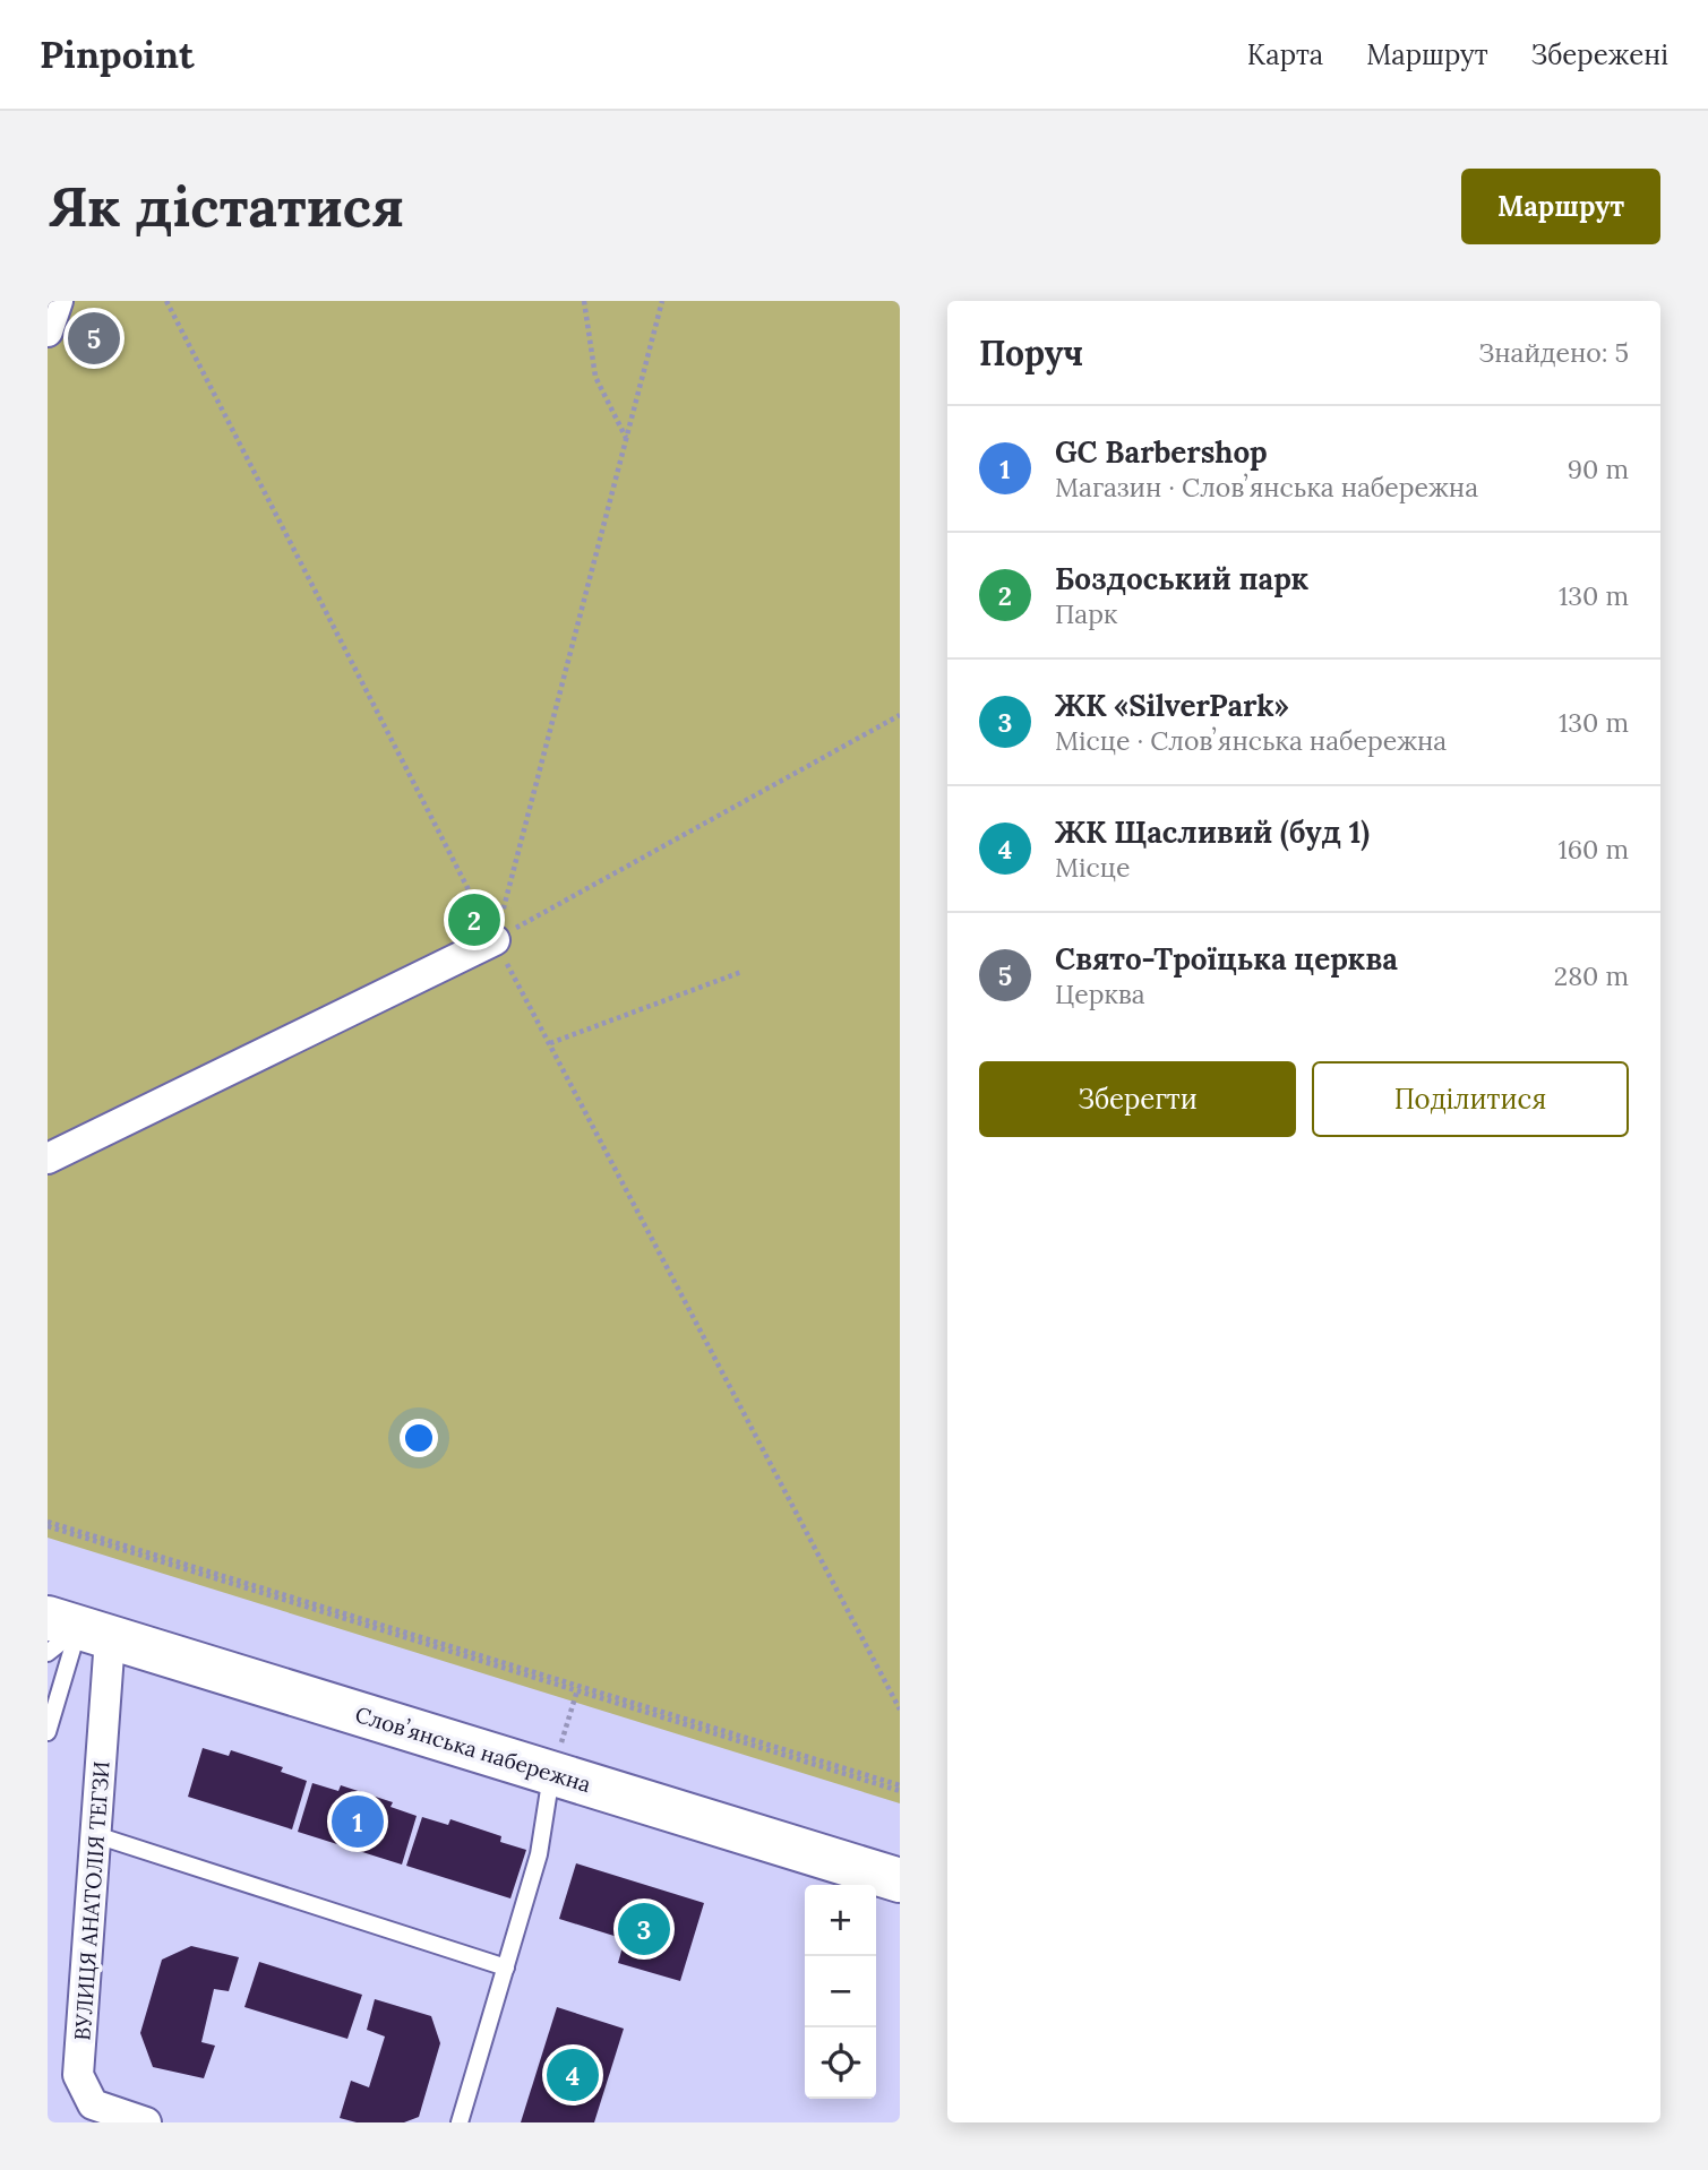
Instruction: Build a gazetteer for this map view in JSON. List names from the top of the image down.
{
  "streets": {
    "street": ["Словʼянська набережна", "ВУЛИЦЯ АНАТОЛІЯ ТЕГЗИ"]
  },
  "crossings": [
    ["Словʼянська набережна", "ВУЛИЦЯ АНАТОЛІЯ ТЕГЗИ"]
  ],
  "page": {
    "header": "Pinpoint",
    "nav": ["Карта", "Маршрут", "Збережені"],
    "buttons": [
      "Маршрут",
      ["Зберегти", "Поділитися"]
    ],
    "title": "Як дістатися",
    "heading": ["Поруч", "Знайдено: 5"],
    "pins": [
      "5",
      "2",
      "1",
      "3",
      "4"
    ],
    "list": [
      {
        "mark": "1",
        "name": "GC Barbershop",
        "note": "Магазин · Словʼянська набережна",
        "value": "90 m"
      },
      {
        "mark": "2",
        "name": "Боздоський парк",
        "note": "Парк",
        "value": "130 m"
      },
      {
        "mark": "3",
        "name": "ЖК «SilverPark»",
        "note": "Місце · Словʼянська набережна",
        "value": "130 m"
      },
      {
        "mark": "4",
        "name": "ЖК Щасливий (буд 1)",
        "note": "Місце",
        "value": "160 m"
      },
      {
        "mark": "5",
        "name": "Свято-Троїцька церква",
        "note": "Церква",
        "value": "280 m"
      }
    ],
    "map_buttons": ["+", "−"]
  }
}
